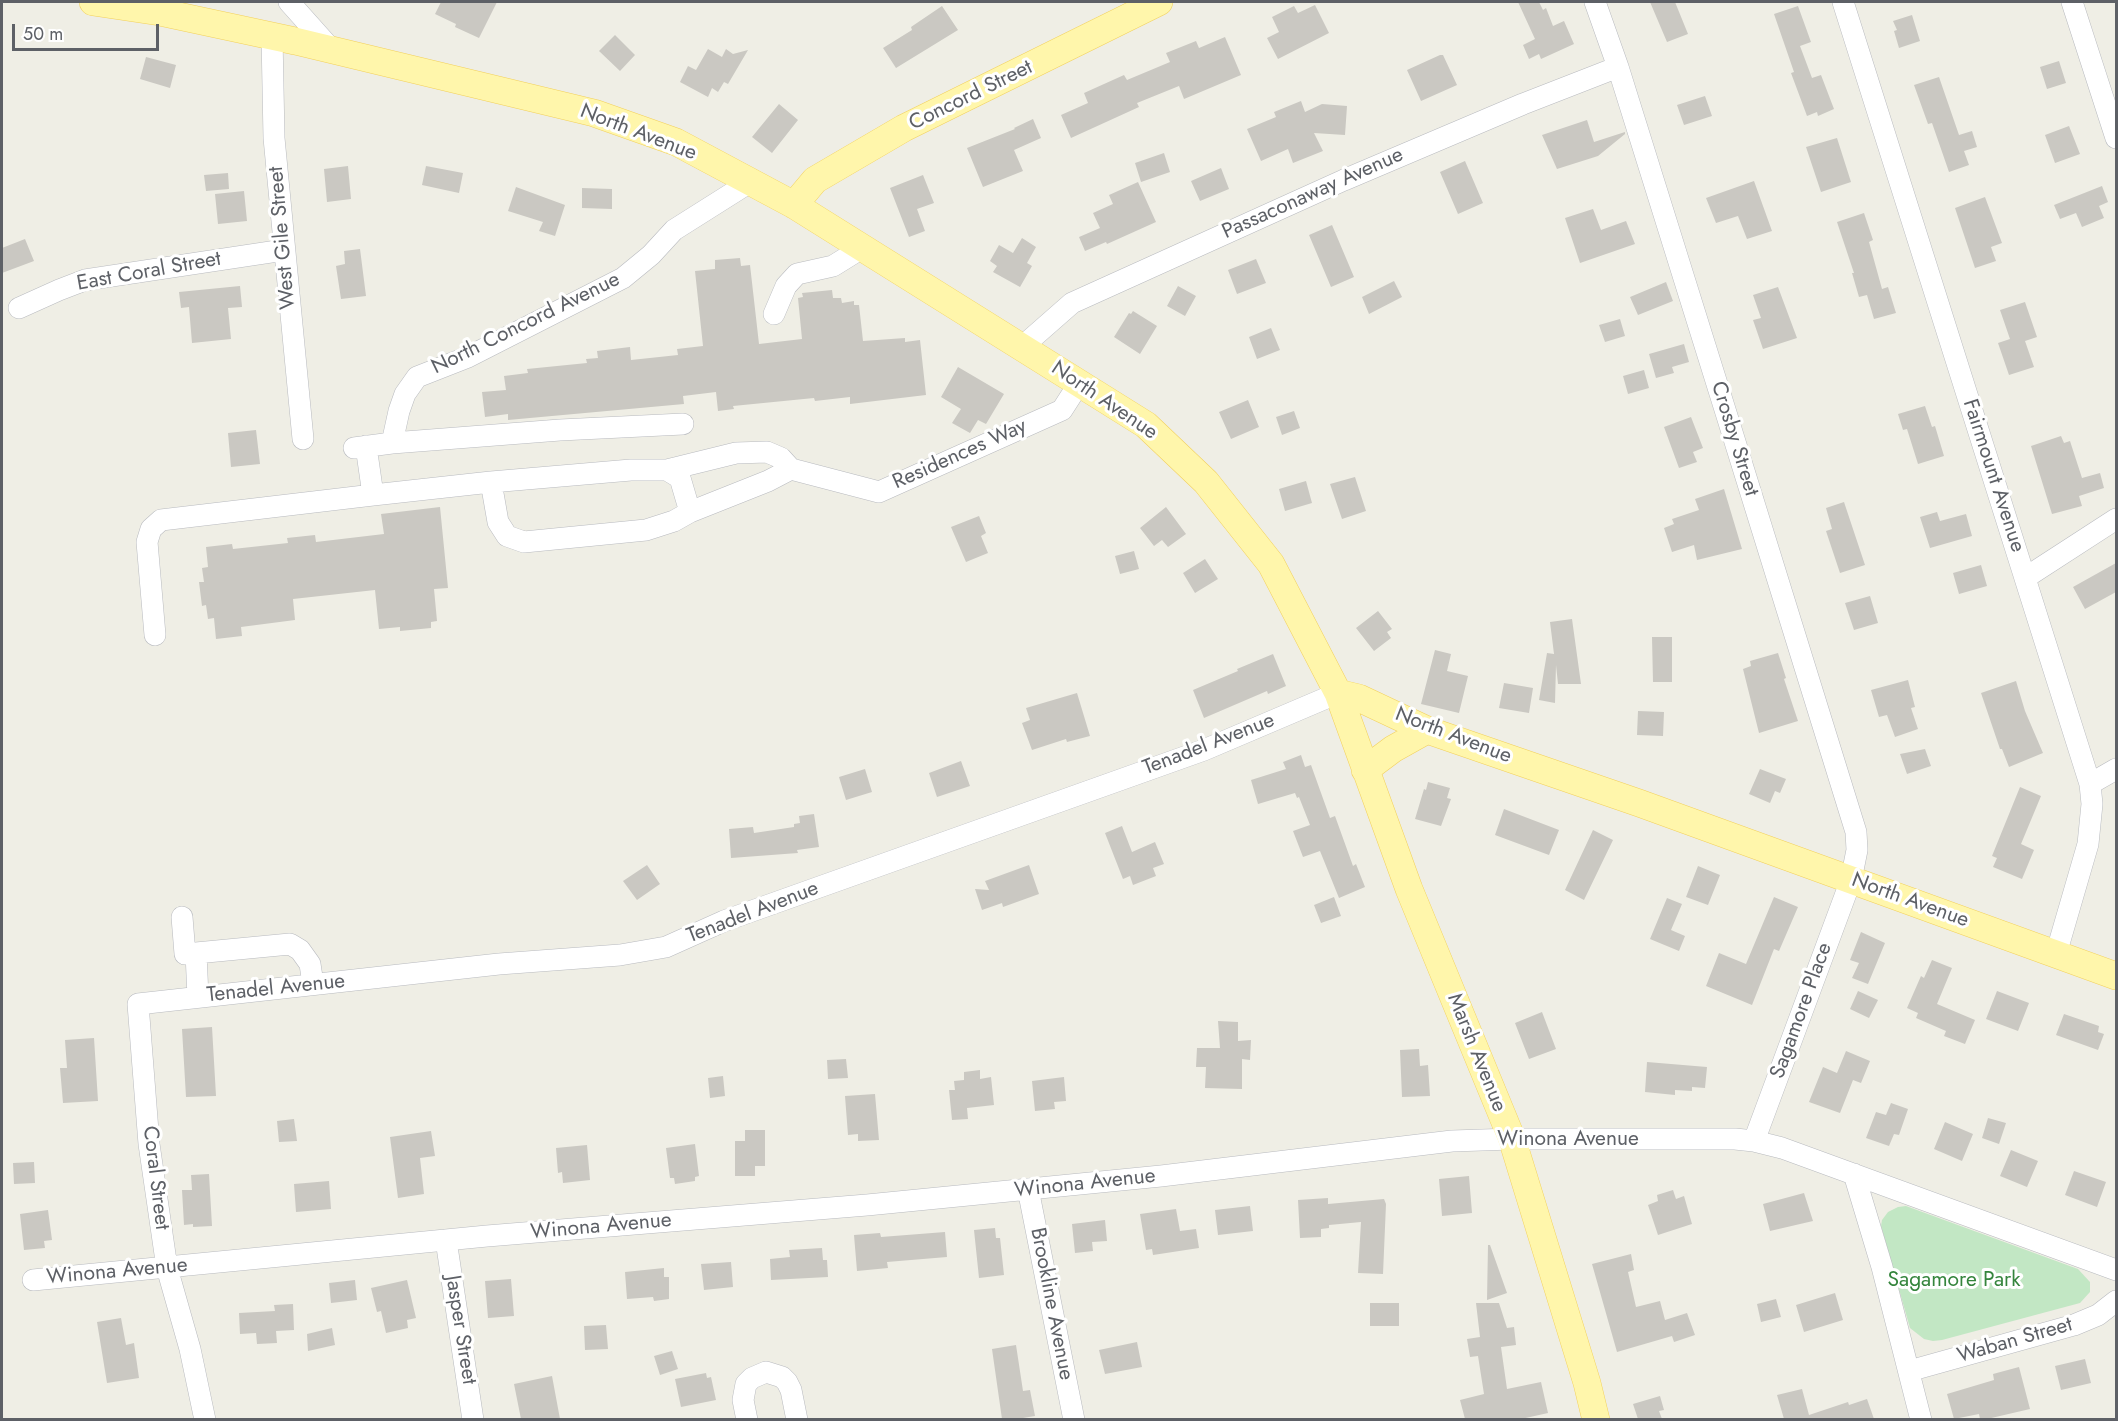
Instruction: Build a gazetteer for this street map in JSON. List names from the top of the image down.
{
  "streets": {
    "main road": ["Concord Street", "North Avenue", "Marsh Avenue"],
    "street": [
      "Passaconaway Avenue",
      "West Gile Street",
      "East Coral Street",
      "North Concord Avenue",
      "Crosby Street",
      "Residences Way",
      "Fairmount Avenue",
      "Tenadel Avenue",
      "Sagamore Place",
      "Winona Avenue",
      "Coral Street",
      "Brookline Avenue",
      "Jasper Street",
      "Waban Street"
    ]
  },
  "crossings": [
    ["Concord Street", "North Avenue"],
    ["North Avenue", "Passaconaway Avenue"],
    ["North Avenue", "West Gile Street"],
    ["North Avenue", "North Concord Avenue"],
    ["North Avenue", "Crosby Street"],
    ["North Avenue", "Residences Way"],
    ["North Avenue", "Fairmount Avenue"],
    ["North Avenue", "Tenadel Avenue"],
    ["North Avenue", "Sagamore Place"],
    ["North Avenue", "Marsh Avenue"],
    ["Passaconaway Avenue", "Crosby Street"],
    ["West Gile Street", "East Coral Street"],
    ["Crosby Street", "Sagamore Place"],
    ["Tenadel Avenue", "Marsh Avenue"],
    ["Tenadel Avenue", "Coral Street"],
    ["Sagamore Place", "Winona Avenue"],
    ["Marsh Avenue", "Winona Avenue"],
    ["Winona Avenue", "Coral Street"],
    ["Winona Avenue", "Brookline Avenue"],
    ["Winona Avenue", "Jasper Street"]
  ],
  "parks": ["Sagamore Park"],
  "scale_bar": "50 m"
}
